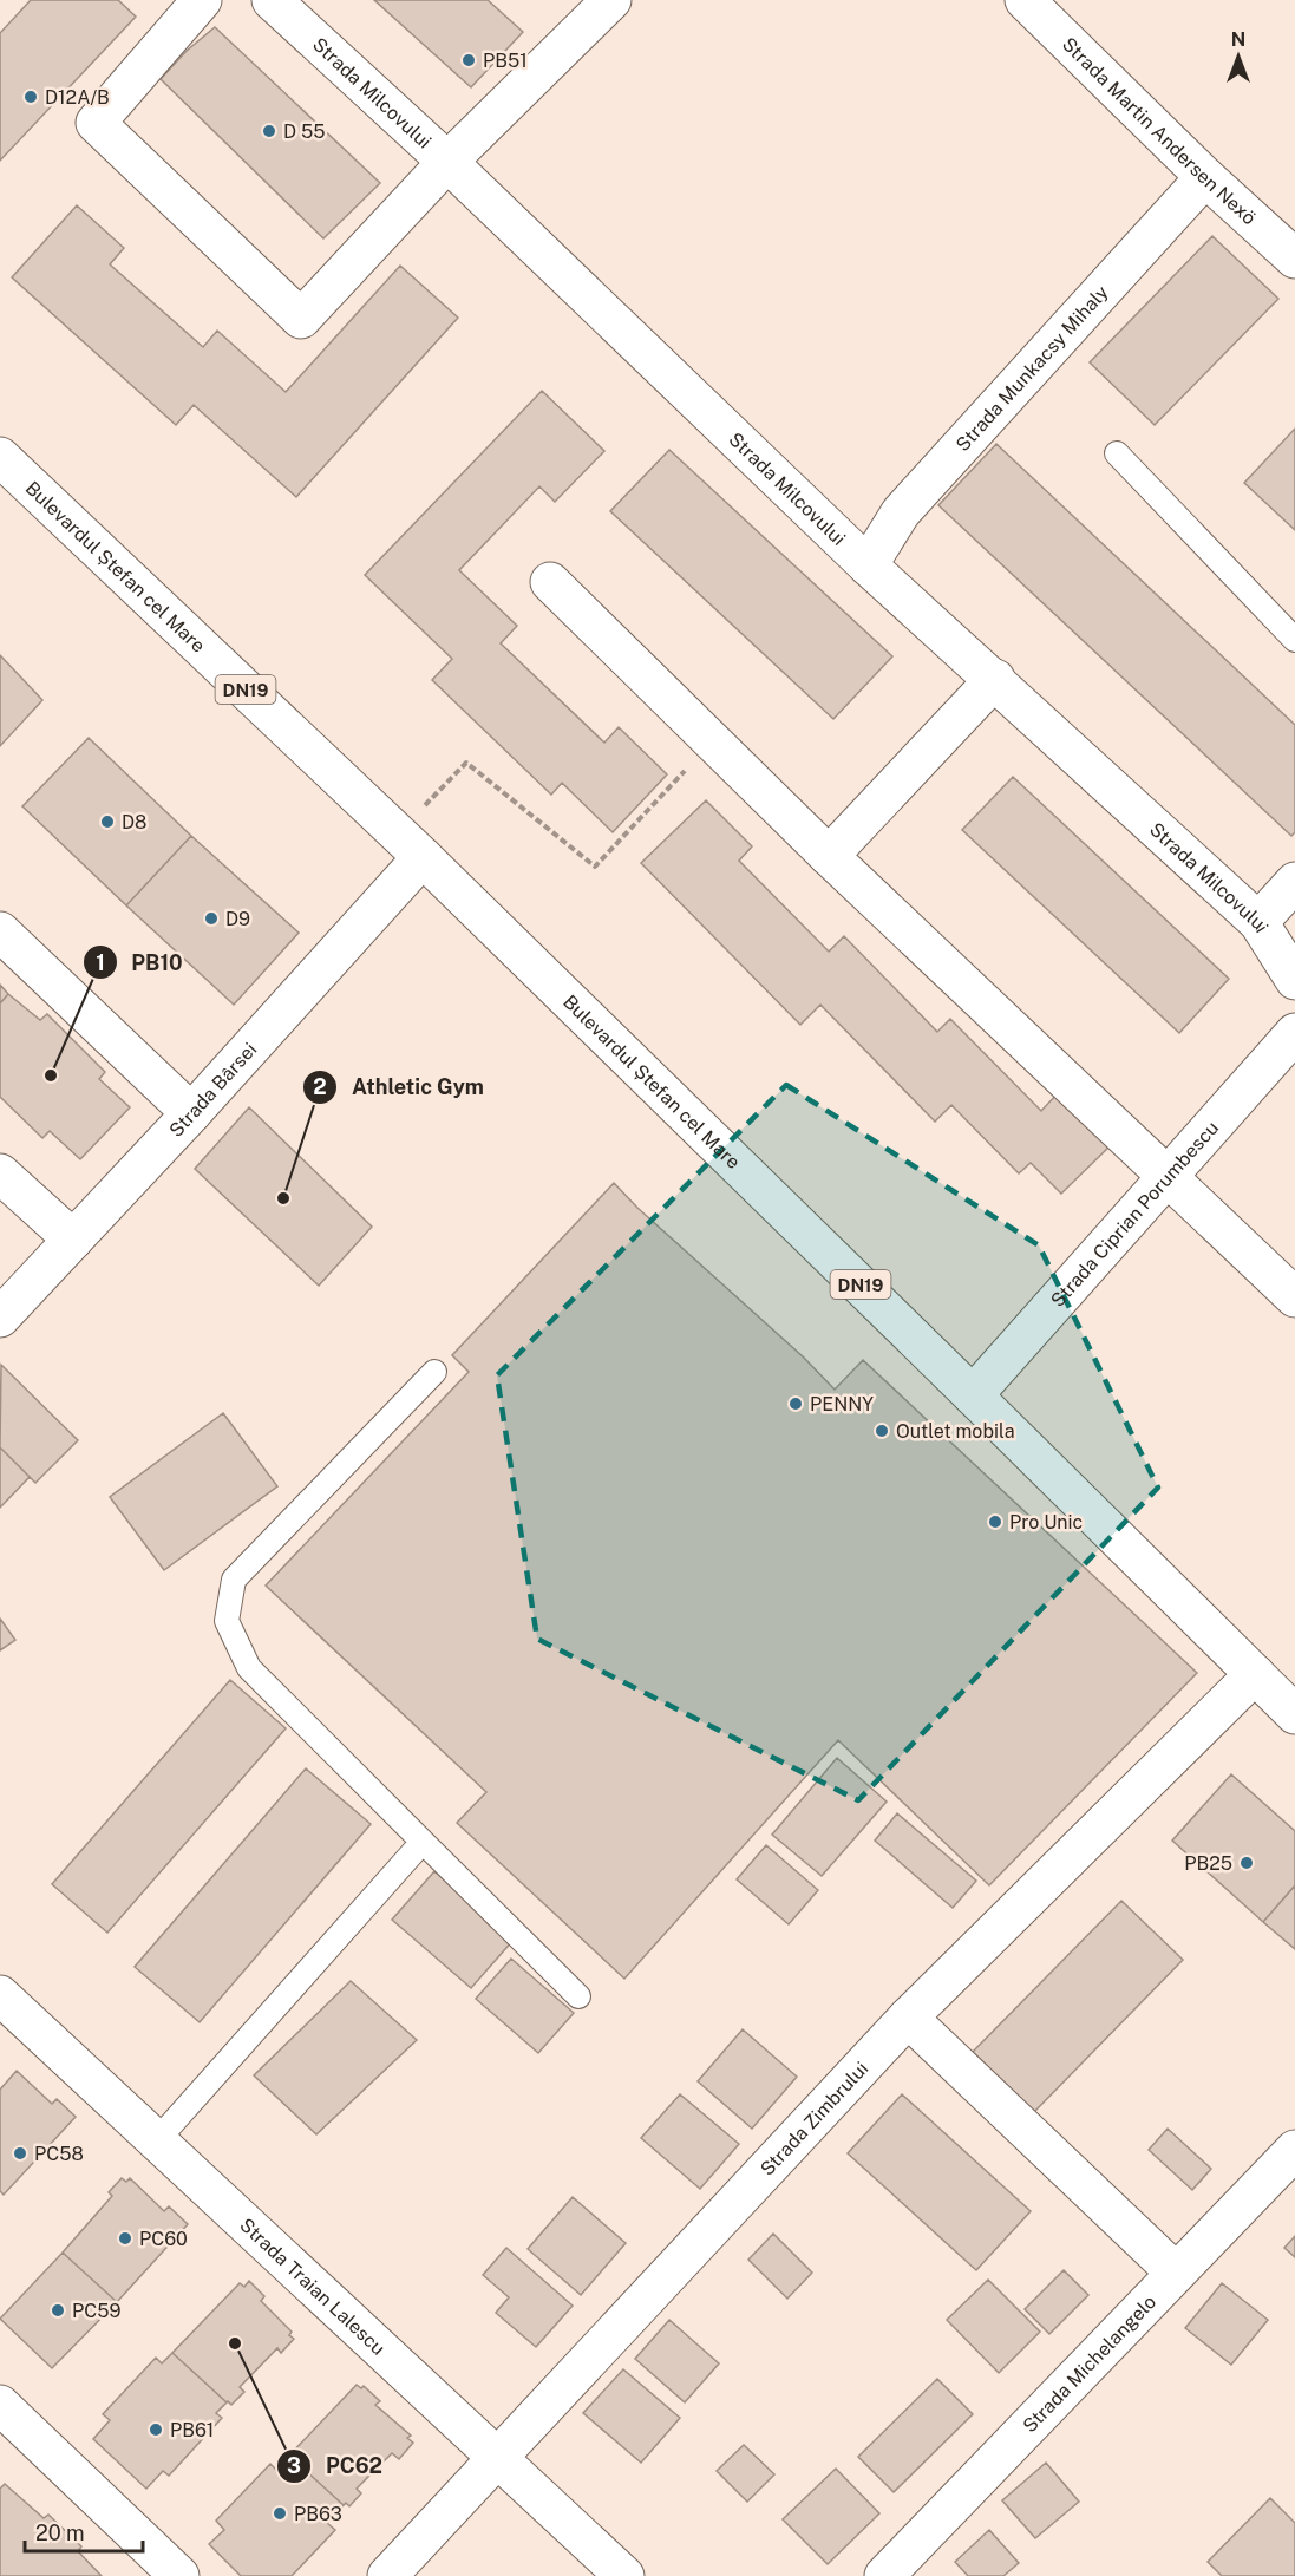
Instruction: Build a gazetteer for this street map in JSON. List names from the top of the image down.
{
  "streets": {
    "street": [
      "Strada Milcovului",
      "Strada Martin Andersen Nexö",
      "Strada Munkacsy Mihaly",
      "Bulevardul Ștefan cel Mare",
      "DN19",
      "Strada Bârsei",
      "Strada Ciprian Porumbescu",
      "Strada Zimbrului",
      "Strada Traian Lalescu",
      "Strada Michelangelo"
    ]
  },
  "crossings": [
    ["Strada Milcovului", "Strada Munkacsy Mihaly"],
    ["Strada Martin Andersen Nexö", "Strada Munkacsy Mihaly"],
    ["Bulevardul Ștefan cel Mare", "Strada Bârsei"],
    ["Bulevardul Ștefan cel Mare", "Strada Ciprian Porumbescu"],
    ["Bulevardul Ștefan cel Mare", "Strada Zimbrului"],
    ["Strada Zimbrului", "Strada Traian Lalescu"]
  ],
  "places": [
    "PB51",
    "D12A/B",
    "D 55",
    "D8",
    "D9",
    "PB10",
    "Athletic Gym",
    "PENNY",
    "Outlet mobila",
    "Pro Unic",
    "PB25",
    "PC58",
    "PC60",
    "PC59",
    "PC62",
    "PB61",
    "PB63"
  ],
  "scale_bar": "20 m",
  "north": "top"
}
